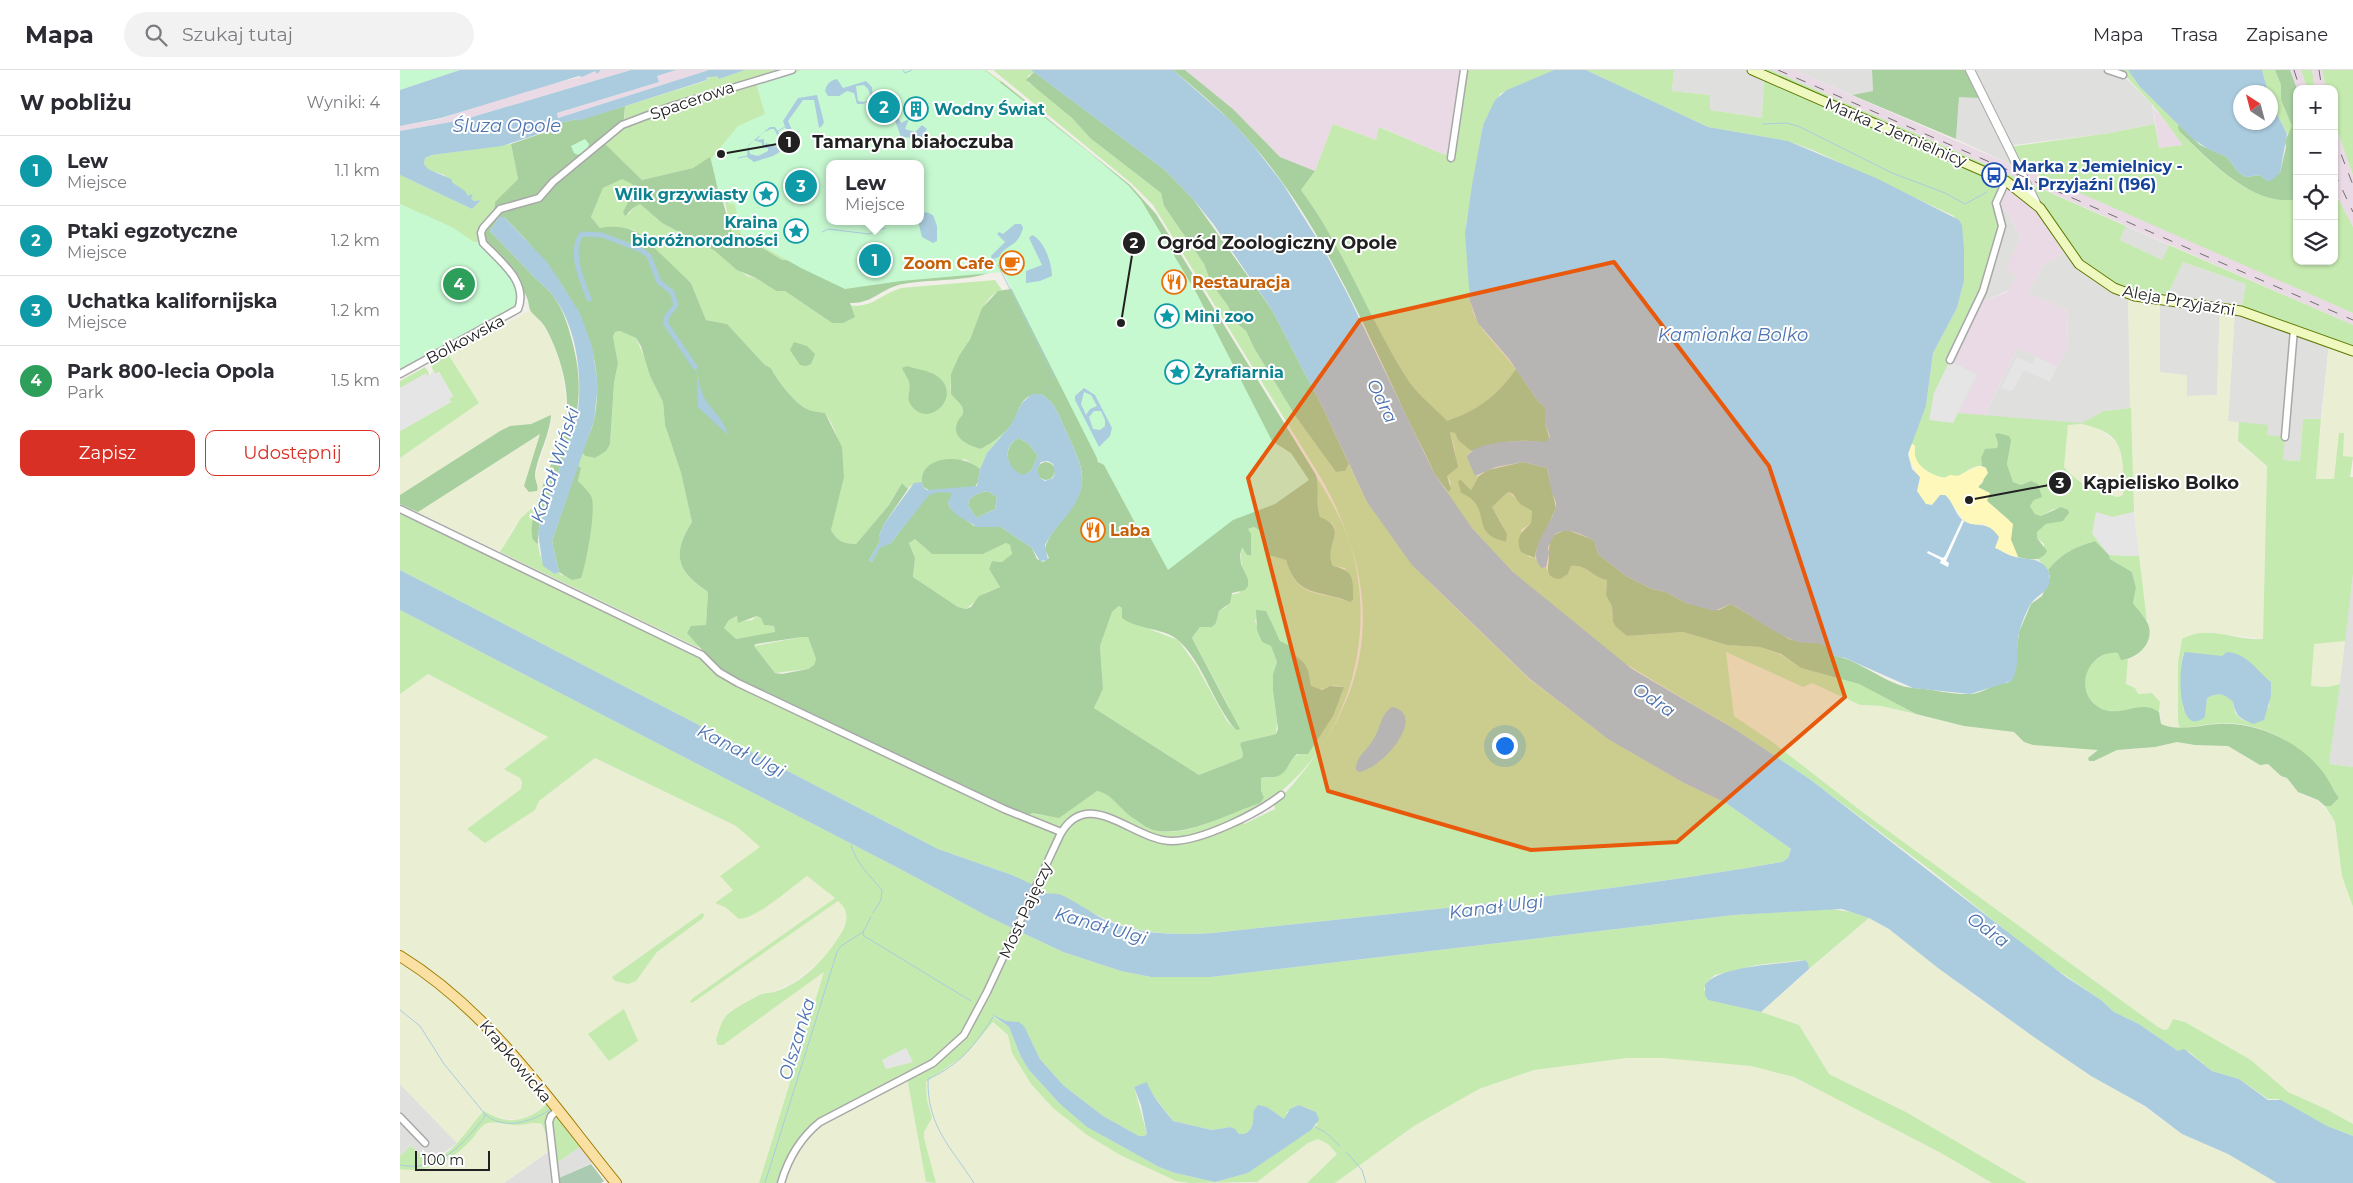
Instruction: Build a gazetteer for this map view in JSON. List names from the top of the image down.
{
  "streets": {
    "main road": ["Marka z Jemielnicy", "Aleja Przyjaźni", "Krapkowicka"],
    "street": ["Spacerowa", "Bolkowska", "Most Pajęczy"]
  },
  "crossings": [
    ["Spacerowa", "Bolkowska"],
    ["Marka z Jemielnicy", "Aleja Przyjaźni"]
  ],
  "water": [
    "Śluza Opole",
    "Kamionka Bolko",
    "Odra",
    "Kanał Wiński",
    "Kanał Ulgi",
    "Olszanka"
  ],
  "places": {
    "building": ["Wodny Świat"],
    "other": ["Tamaryna białoczuba", "Ogród Zoologiczny Opole", "Kąpielisko Bolko"],
    "bus stop": ["Marka z Jemielnicy - Al. Przyjaźni (196)"],
    "place": [
      "Wilk grzywiasty",
      "Kraina bioróżnorodności",
      "Mini zoo",
      "Żyrafiarnia"
    ],
    "cafe": ["Zoom Cafe"],
    "restaurant": ["Restauracja", "Laba"]
  },
  "scale_bar": "100 m",
  "north": "top left",
  "page": {
    "header": "Mapa",
    "search": "Szukaj tutaj",
    "nav": ["Mapa", "Trasa", "Zapisane"],
    "heading": ["W pobliżu", "Wyniki: 4"],
    "map_buttons": ["+", "−"],
    "pins": [
      "2",
      "3",
      "1",
      "4"
    ],
    "list": [
      {
        "mark": "1",
        "name": "Lew",
        "note": "Miejsce",
        "value": "1.1 km"
      },
      {
        "mark": "2",
        "name": "Ptaki egzotyczne",
        "note": "Miejsce",
        "value": "1.2 km"
      },
      {
        "mark": "3",
        "name": "Uchatka kalifornijska",
        "note": "Miejsce",
        "value": "1.2 km"
      },
      {
        "mark": "4",
        "name": "Park 800-lecia Opola",
        "note": "Park",
        "value": "1.5 km"
      }
    ],
    "popup": ["Lew", "Miejsce"],
    "buttons": ["Zapisz", "Udostępnij"],
    "scale": "100 m"
  }
}
